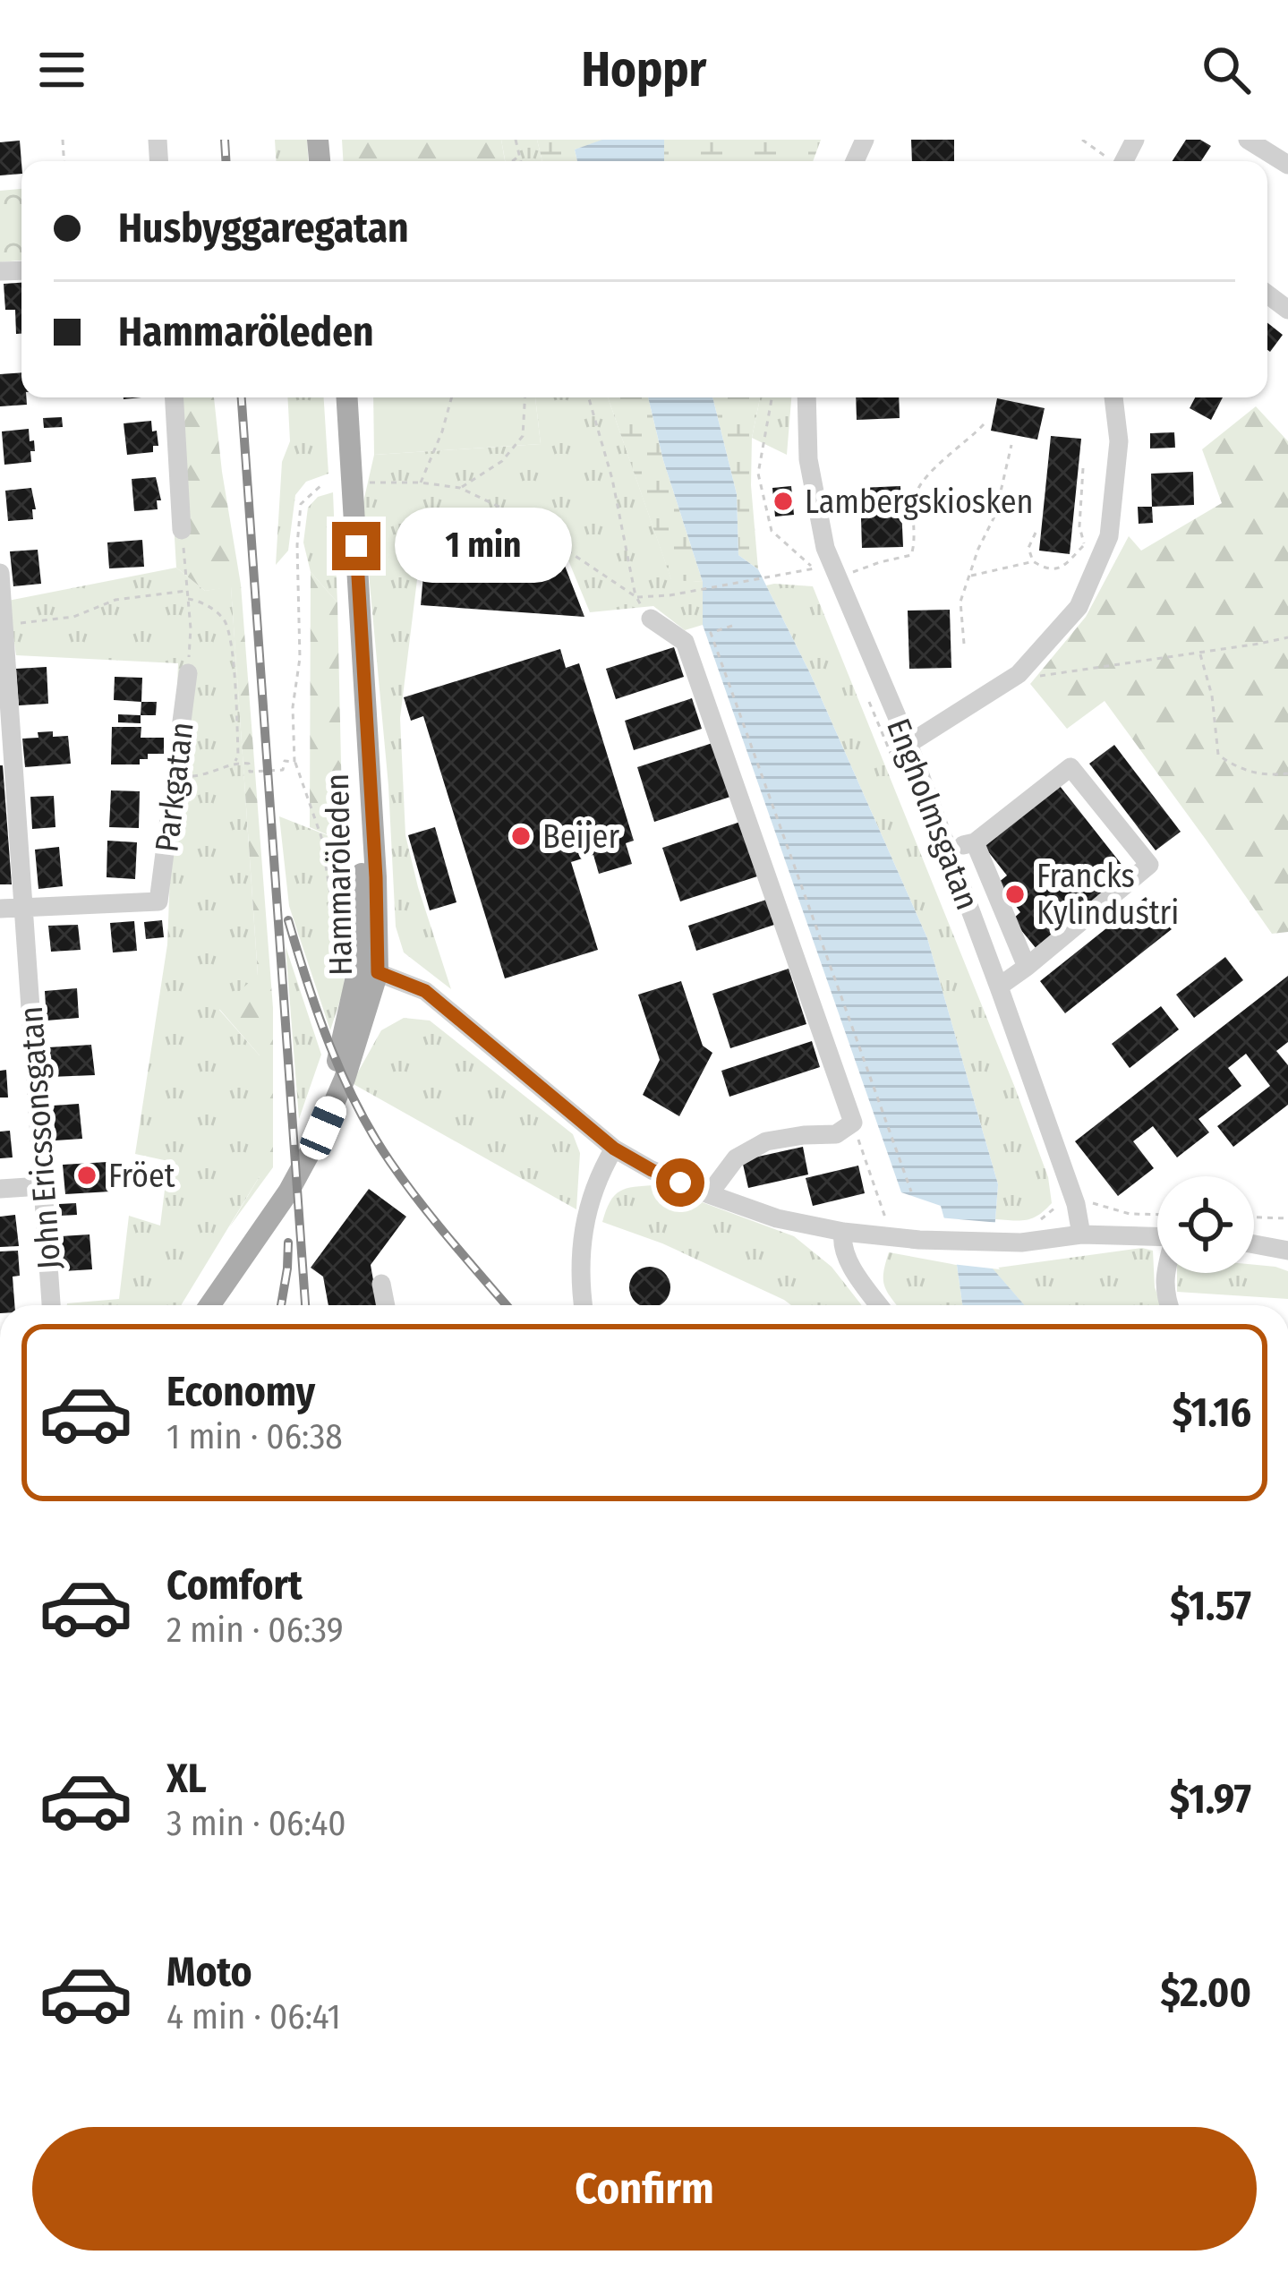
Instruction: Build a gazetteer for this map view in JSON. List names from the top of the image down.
{
  "streets": {
    "main road": ["Hammaröleden"],
    "street": ["Parkgatan", "Engholmsgatan", "John Ericssonsgatan"]
  },
  "crossings": [
    ["Parkgatan", "John Ericssonsgatan"]
  ],
  "places": [
    "Lambergskiosken",
    "Beijer",
    "Francks Kylindustri",
    "Fröet"
  ],
  "page": {
    "header": "Hoppr",
    "banner": ["Husbyggaregatan", "Hammaröleden"],
    "bubble": "1 min",
    "list": [
      {
        "name": "Economy",
        "note": "1 min · 06:38",
        "value": "$1.16"
      },
      {
        "name": "Comfort",
        "note": "2 min · 06:39",
        "value": "$1.57"
      },
      {
        "name": "XL",
        "note": "3 min · 06:40",
        "value": "$1.97"
      },
      {
        "name": "Moto",
        "note": "4 min · 06:41",
        "value": "$2.00"
      }
    ],
    "buttons": "Confirm"
  }
}
